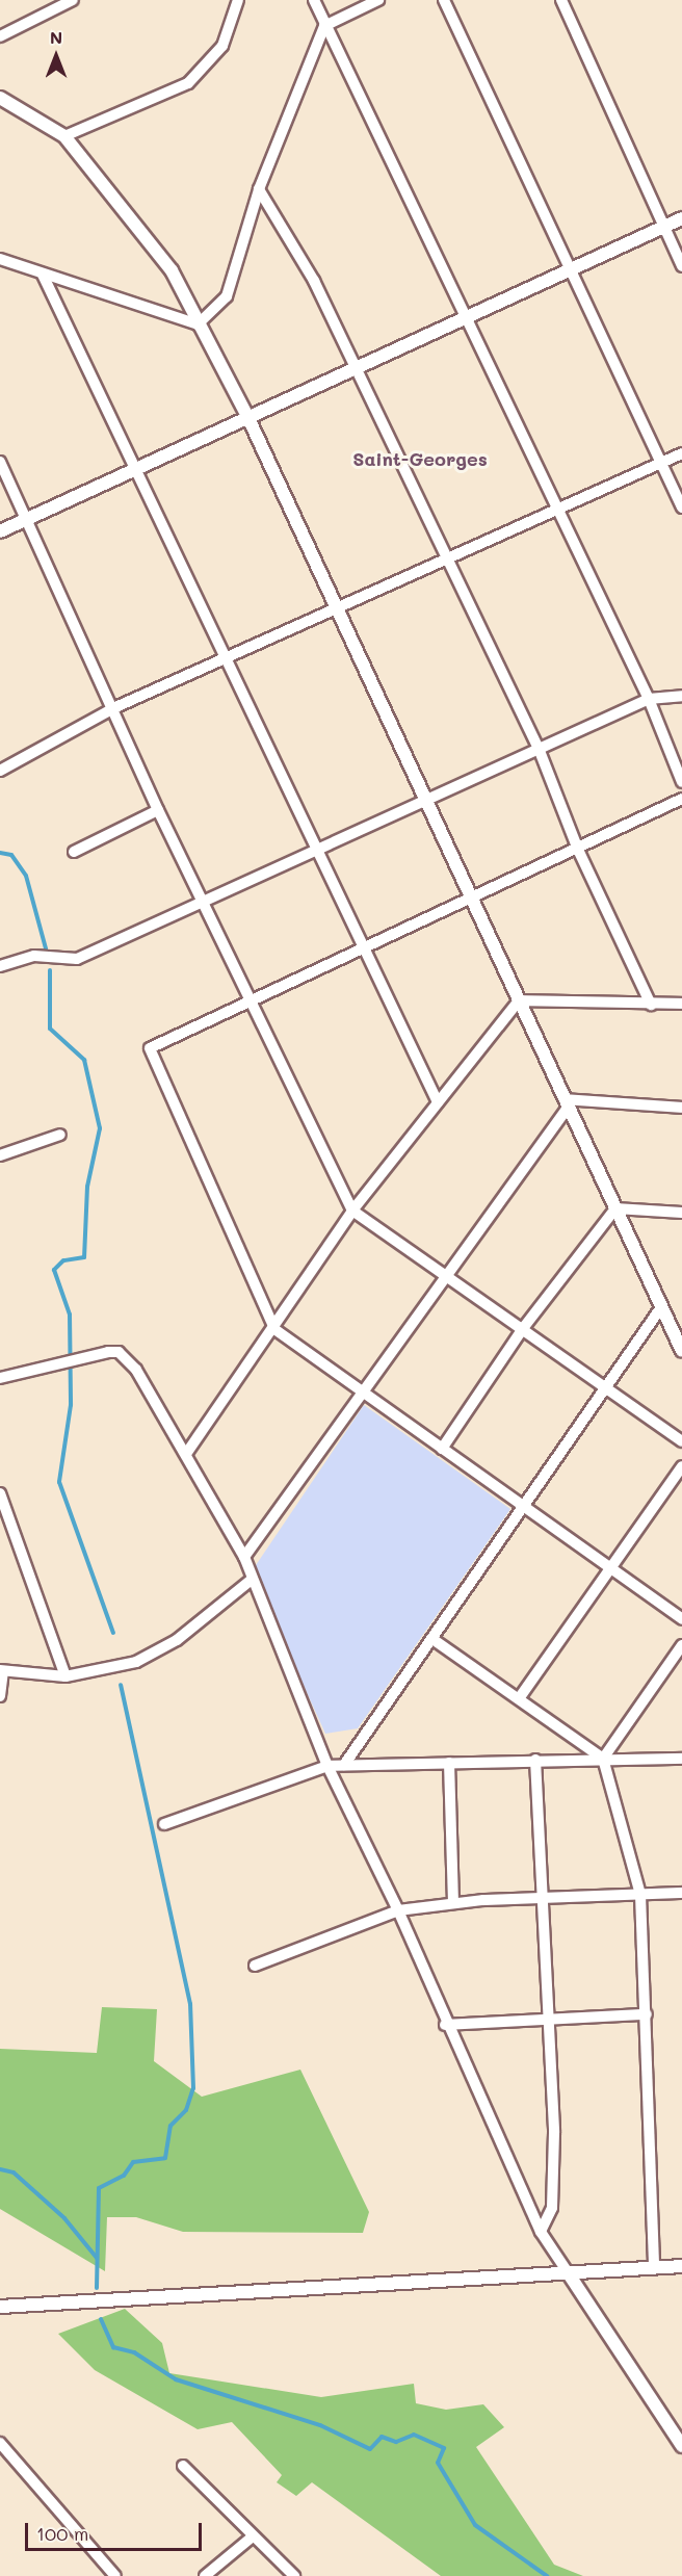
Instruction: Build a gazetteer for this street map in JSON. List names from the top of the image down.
{
  "districts": ["Saint-Georges"],
  "scale_bar": "100 m",
  "north": "top"
}
